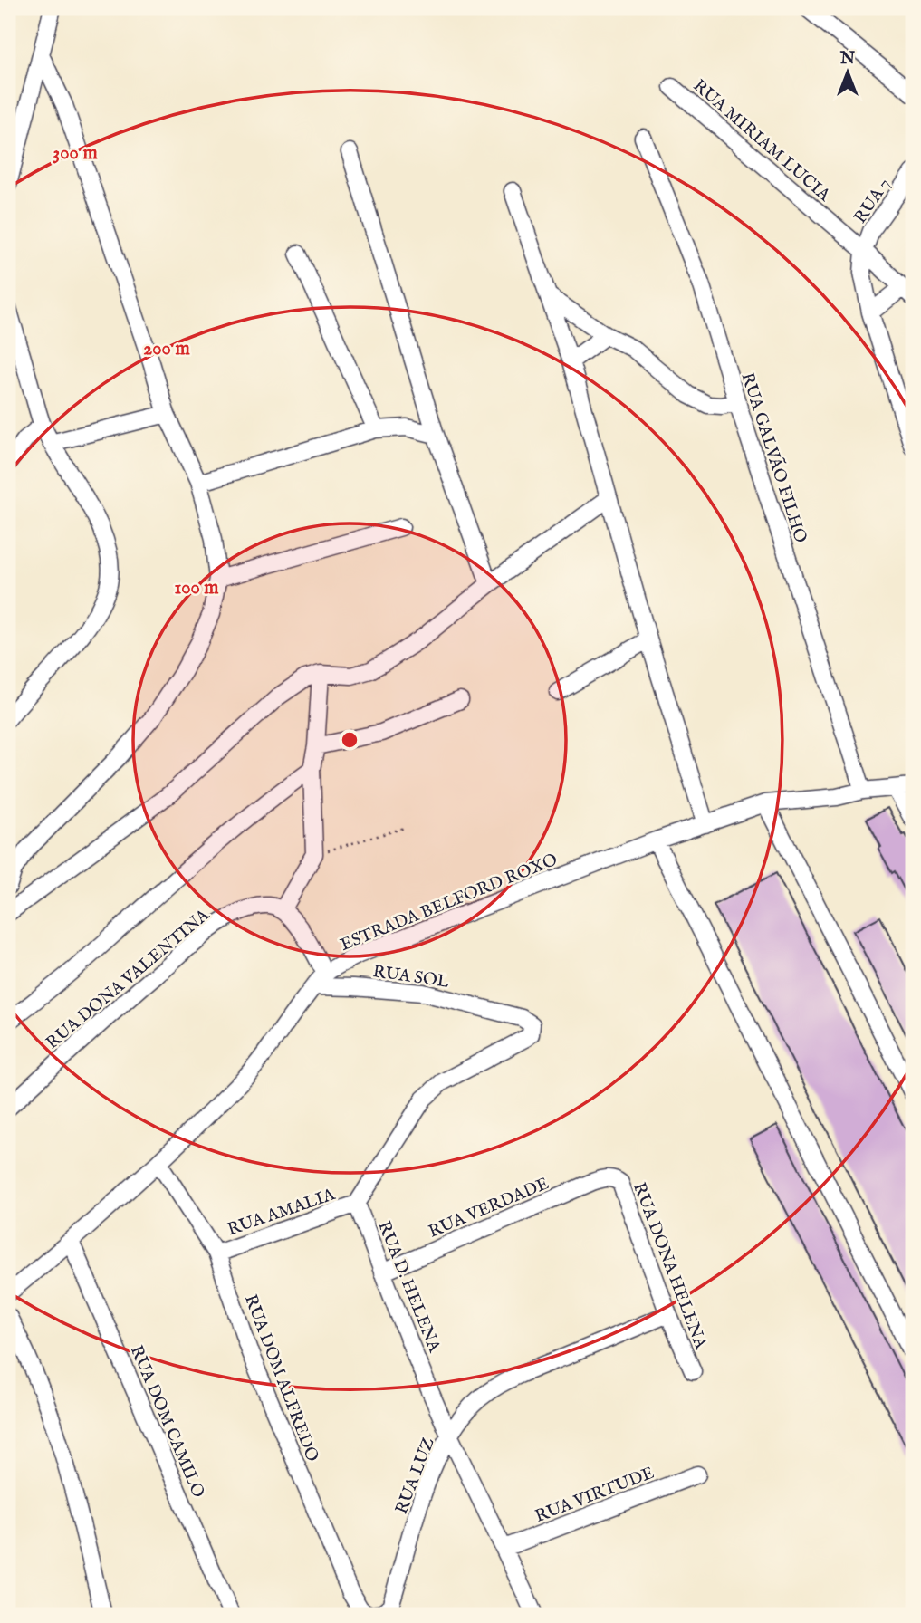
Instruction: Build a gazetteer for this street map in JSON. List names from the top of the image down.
{
  "streets": {
    "street": [
      "RUA MIRIAM LUCIA",
      "RUA 7",
      "RUA GALVÃO FILHO",
      "ESTRADA BELFORD ROXO",
      "RUA SOL",
      "RUA DONA VALENTINA",
      "RUA VERDADE",
      "RUA AMALIA",
      "RUA DONA HELENA",
      "RUA D. HELENA",
      "RUA DOM ALFREDO",
      "RUA DOM CAMILO",
      "RUA LUZ",
      "RUA VIRTUDE"
    ]
  },
  "crossings": [
    ["RUA MIRIAM LUCIA", "RUA 7"],
    ["RUA GALVÃO FILHO", "ESTRADA BELFORD ROXO"],
    ["ESTRADA BELFORD ROXO", "RUA SOL"],
    ["ESTRADA BELFORD ROXO", "RUA DOM ALFREDO"],
    ["ESTRADA BELFORD ROXO", "RUA DOM CAMILO"],
    ["RUA SOL", "RUA AMALIA"],
    ["RUA SOL", "RUA D. HELENA"],
    ["RUA VERDADE", "RUA DONA HELENA"],
    ["RUA VERDADE", "RUA D. HELENA"],
    ["RUA AMALIA", "RUA D. HELENA"],
    ["RUA AMALIA", "RUA DOM ALFREDO"],
    ["RUA DONA HELENA", "RUA LUZ"],
    ["RUA D. HELENA", "RUA LUZ"],
    ["RUA D. HELENA", "RUA VIRTUDE"],
    ["RUA DOM ALFREDO", "RUA LUZ"]
  ],
  "north": "top",
  "rings": ["300 m", "200 m", "100 m"]
}
